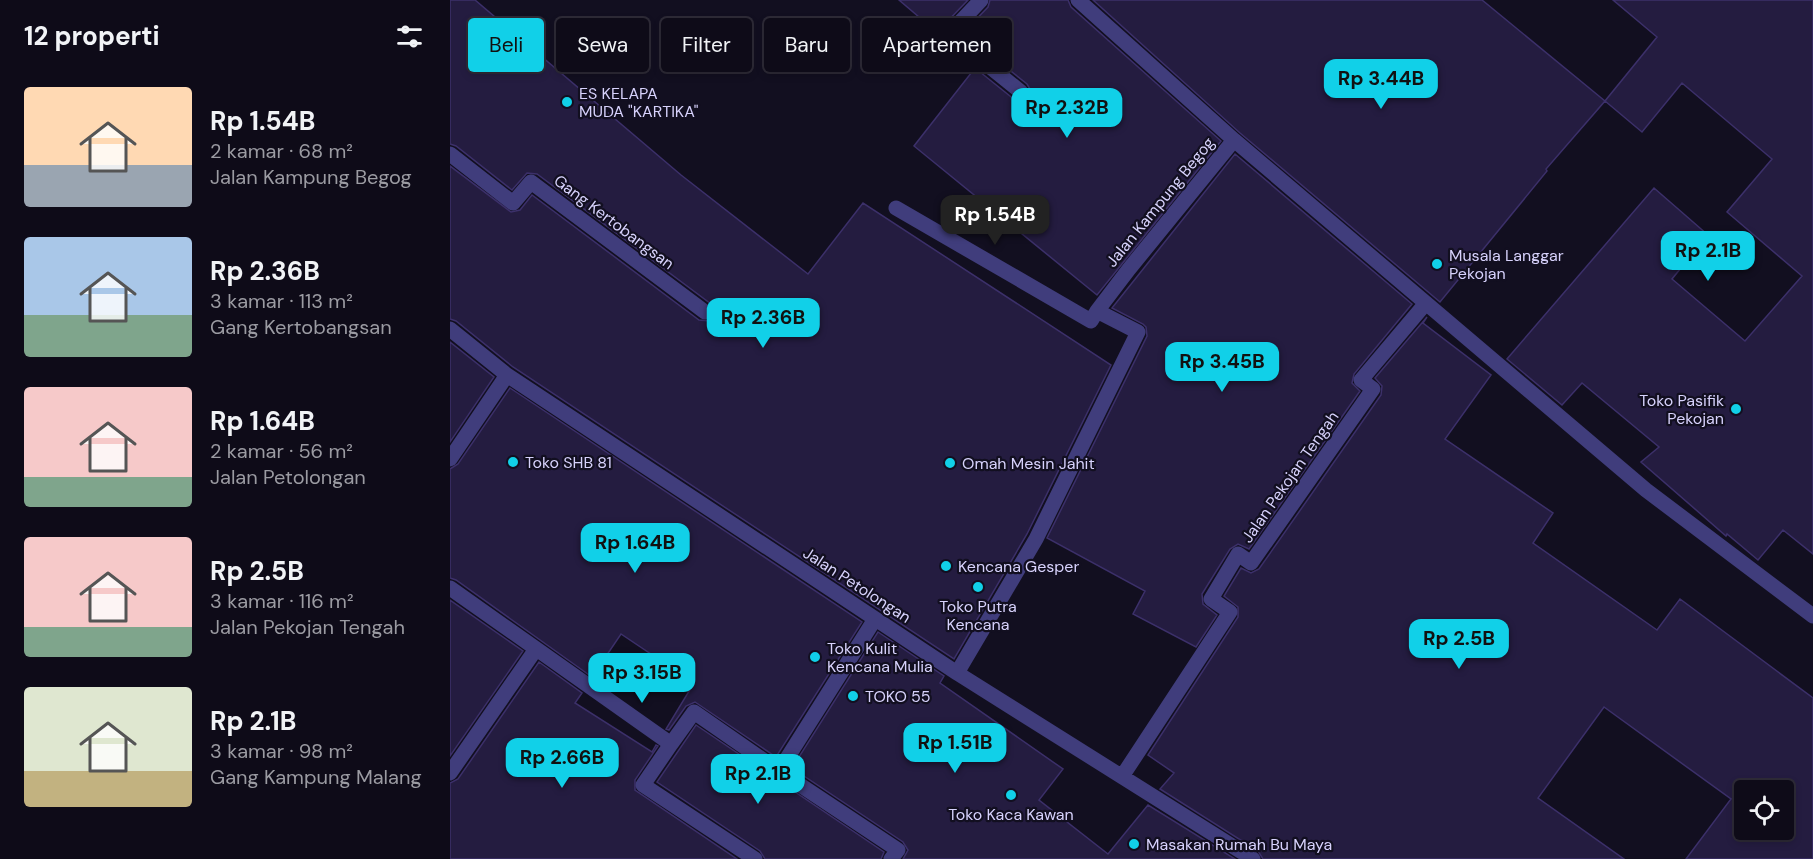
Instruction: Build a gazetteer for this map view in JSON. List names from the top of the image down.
{
  "streets": {
    "street": [
      "Jalan Kampung Begog",
      "Gang Kertobangsan",
      "Jalan Pekojan Tengah",
      "Jalan Petolongan"
    ]
  },
  "crossings": [
    ["Jalan Pekojan Tengah", "Jalan Petolongan"]
  ],
  "places": [
    "ES KELAPA MUDA \"KARTIKA\"",
    "Musala Langgar Pekojan",
    "Toko Pasifik Pekojan",
    "Toko SHB 81",
    "Omah Mesin Jahit",
    "Kencana Gesper",
    "Toko Putra Kencana",
    "Toko Kulit Kencana Mulia",
    "TOKO 55",
    "Toko Kaca Kawan",
    "Masakan Rumah Bu Maya"
  ],
  "page": {
    "heading": "12 properti",
    "chip": [
      "Beli",
      "Sewa",
      "Filter",
      "Baru",
      "Apartemen"
    ],
    "price": [
      "Rp 3.44B",
      "Rp 2.32B",
      "Rp 1.54B",
      "Rp 2.1B",
      "Rp 2.36B",
      "Rp 3.45B",
      "Rp 1.64B",
      "Rp 2.5B",
      "Rp 3.15B",
      "Rp 1.51B",
      "Rp 2.66B",
      "Rp 2.1B"
    ],
    "list": [
      {
        "name": "Rp 1.54B",
        "note": "2 kamar · 68 m² · Jalan Kampung Begog"
      },
      {
        "name": "Rp 2.36B",
        "note": "3 kamar · 113 m² · Gang Kertobangsan"
      },
      {
        "name": "Rp 1.64B",
        "note": "2 kamar · 56 m² · Jalan Petolongan"
      },
      {
        "name": "Rp 2.5B",
        "note": "3 kamar · 116 m² · Jalan Pekojan Tengah"
      },
      {
        "name": "Rp 2.1B",
        "note": "3 kamar · 98 m² · Gang Kampung Malang"
      }
    ]
  }
}
